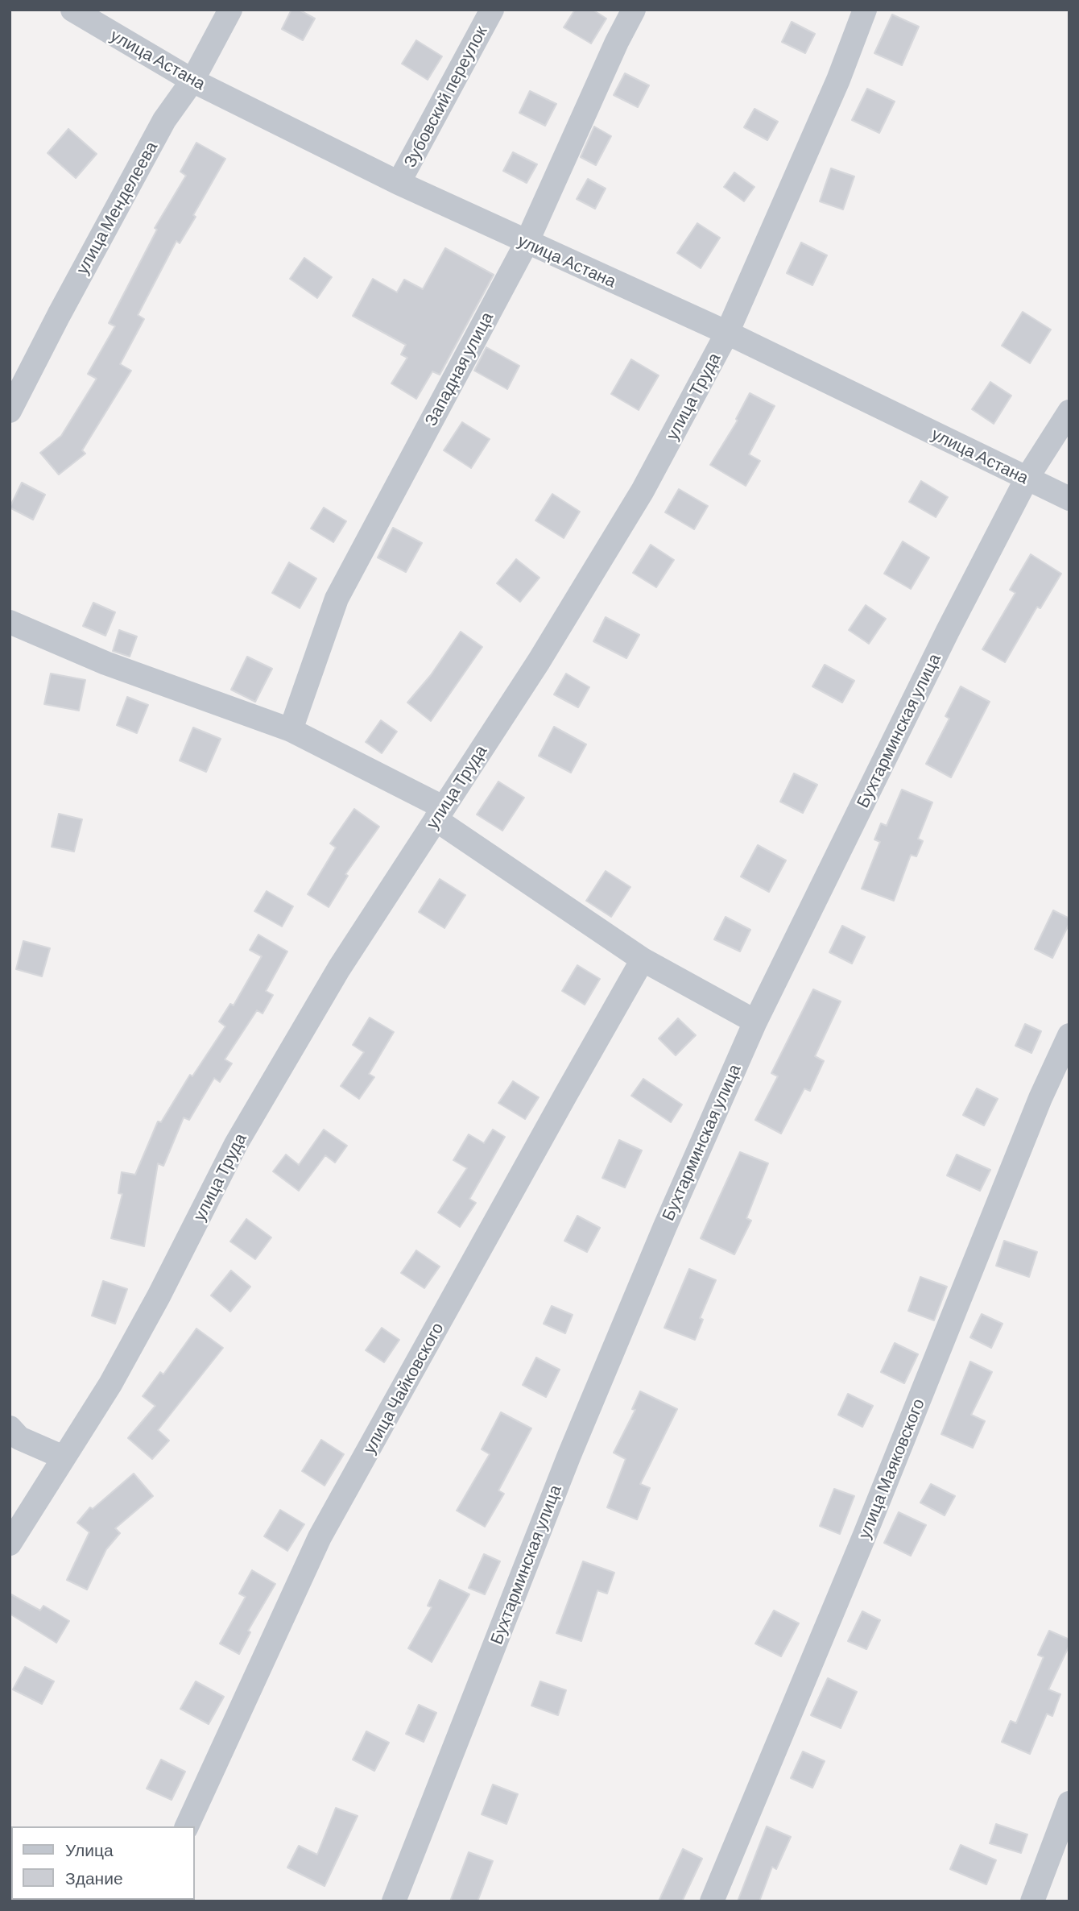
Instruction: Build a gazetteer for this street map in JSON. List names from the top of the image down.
{
  "streets": {
    "street": [
      "улица Астана",
      "Зубовский переулок",
      "улица Менделеева",
      "Западная улица",
      "улица Труда",
      "Бухтарминская улица",
      "улица Чайковского",
      "улица Маяковского"
    ]
  },
  "crossings": [
    ["улица Астана", "Зубовский переулок"],
    ["улица Астана", "улица Менделеева"],
    ["улица Астана", "Западная улица"],
    ["улица Астана", "улица Труда"],
    ["улица Астана", "Бухтарминская улица"]
  ],
  "legend": ["Улица", "Здание"]
}
